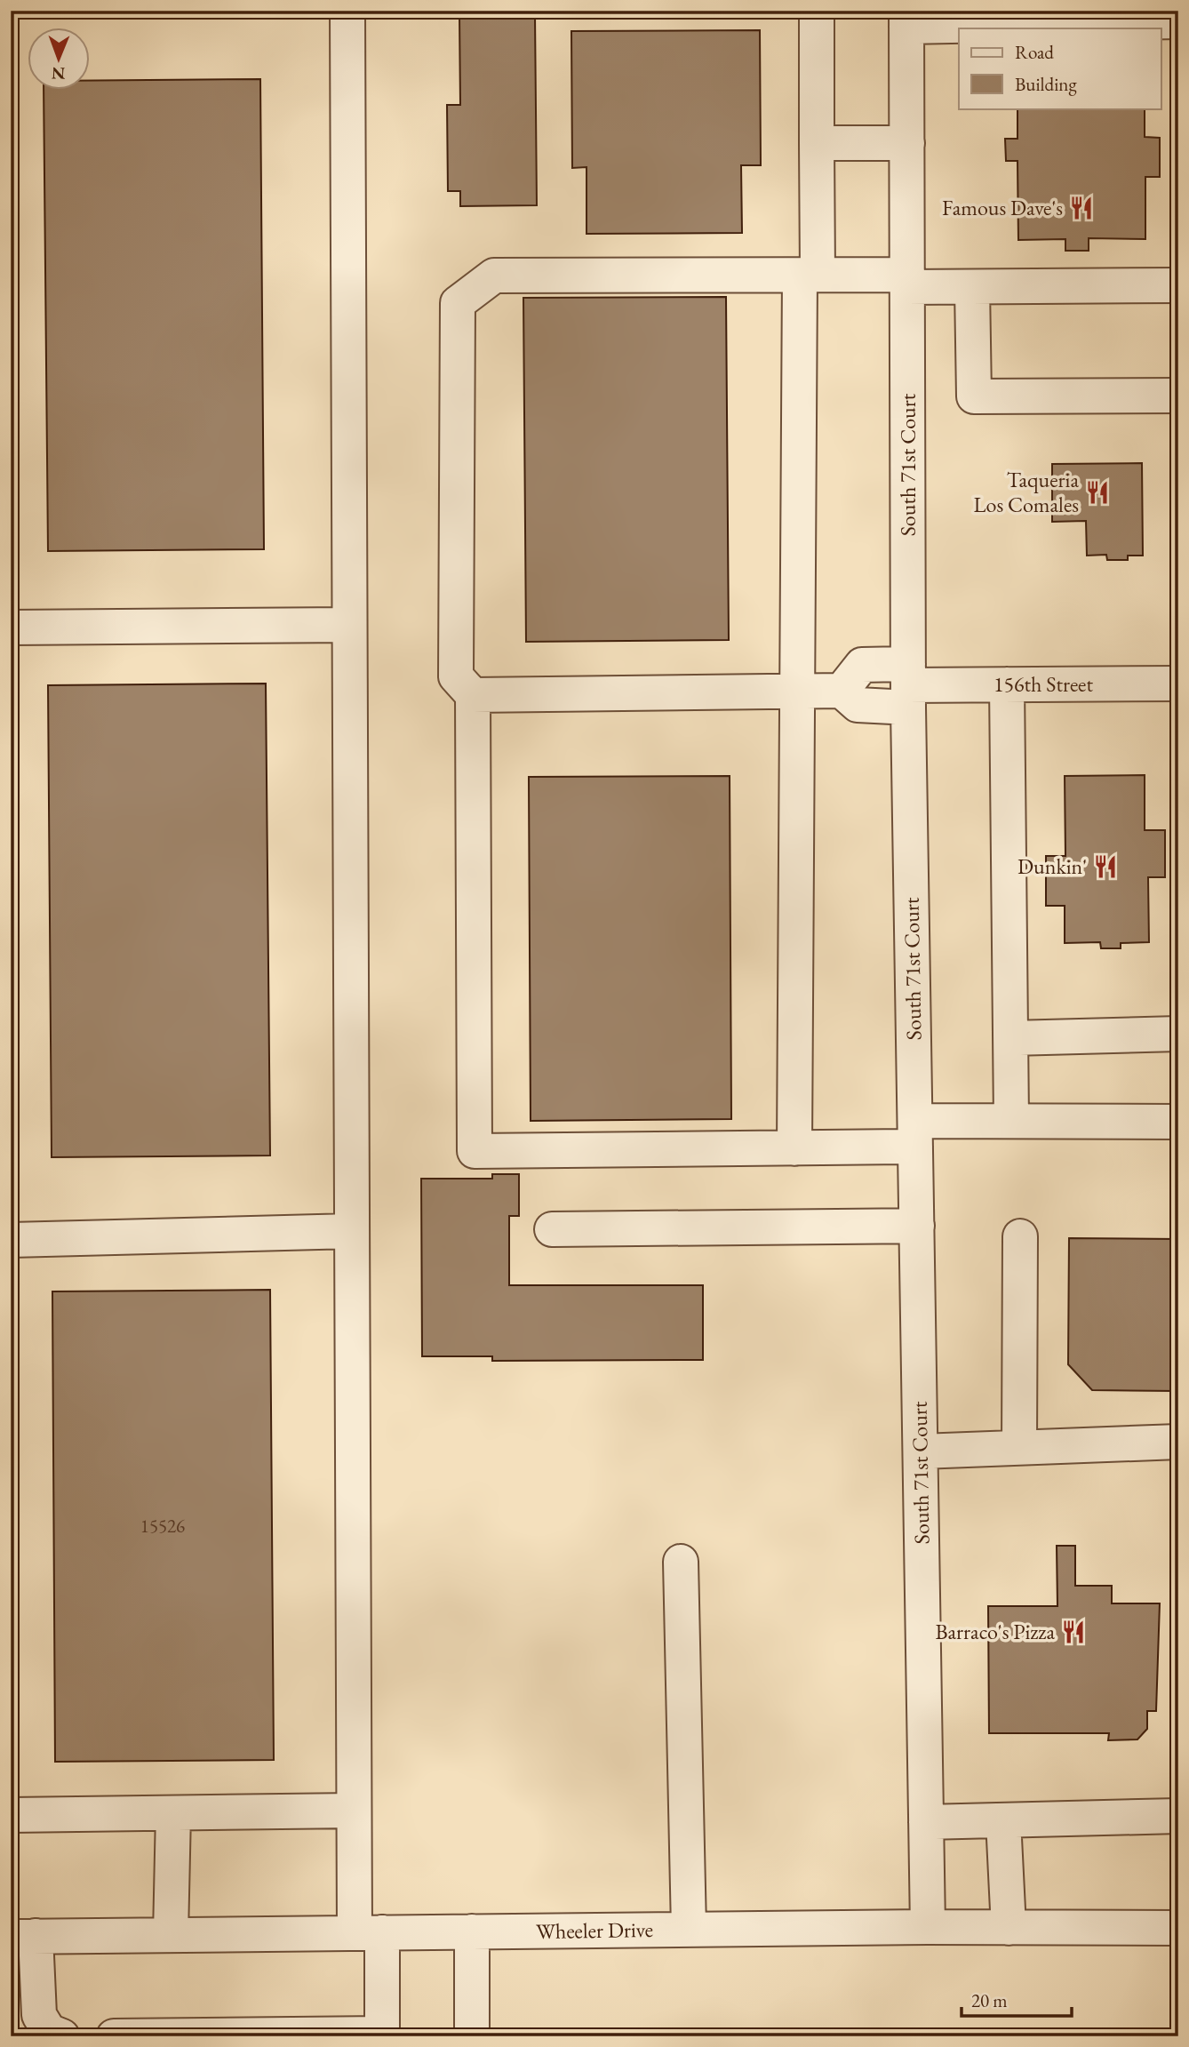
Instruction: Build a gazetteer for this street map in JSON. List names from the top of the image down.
{
  "streets": {
    "street": ["South 71st Court", "156th Street", "Wheeler Drive"]
  },
  "crossings": [
    ["South 71st Court", "156th Street"],
    ["South 71st Court", "Wheeler Drive"]
  ],
  "places": {
    "restaurant": [
      "Famous Dave's",
      "Taqueria Los Comales",
      "Dunkin'",
      "Barraco's Pizza"
    ]
  },
  "house_numbers": ["15526"],
  "legend": ["Road", "Building"],
  "scale_bar": "20 m",
  "north": "bottom"
}
